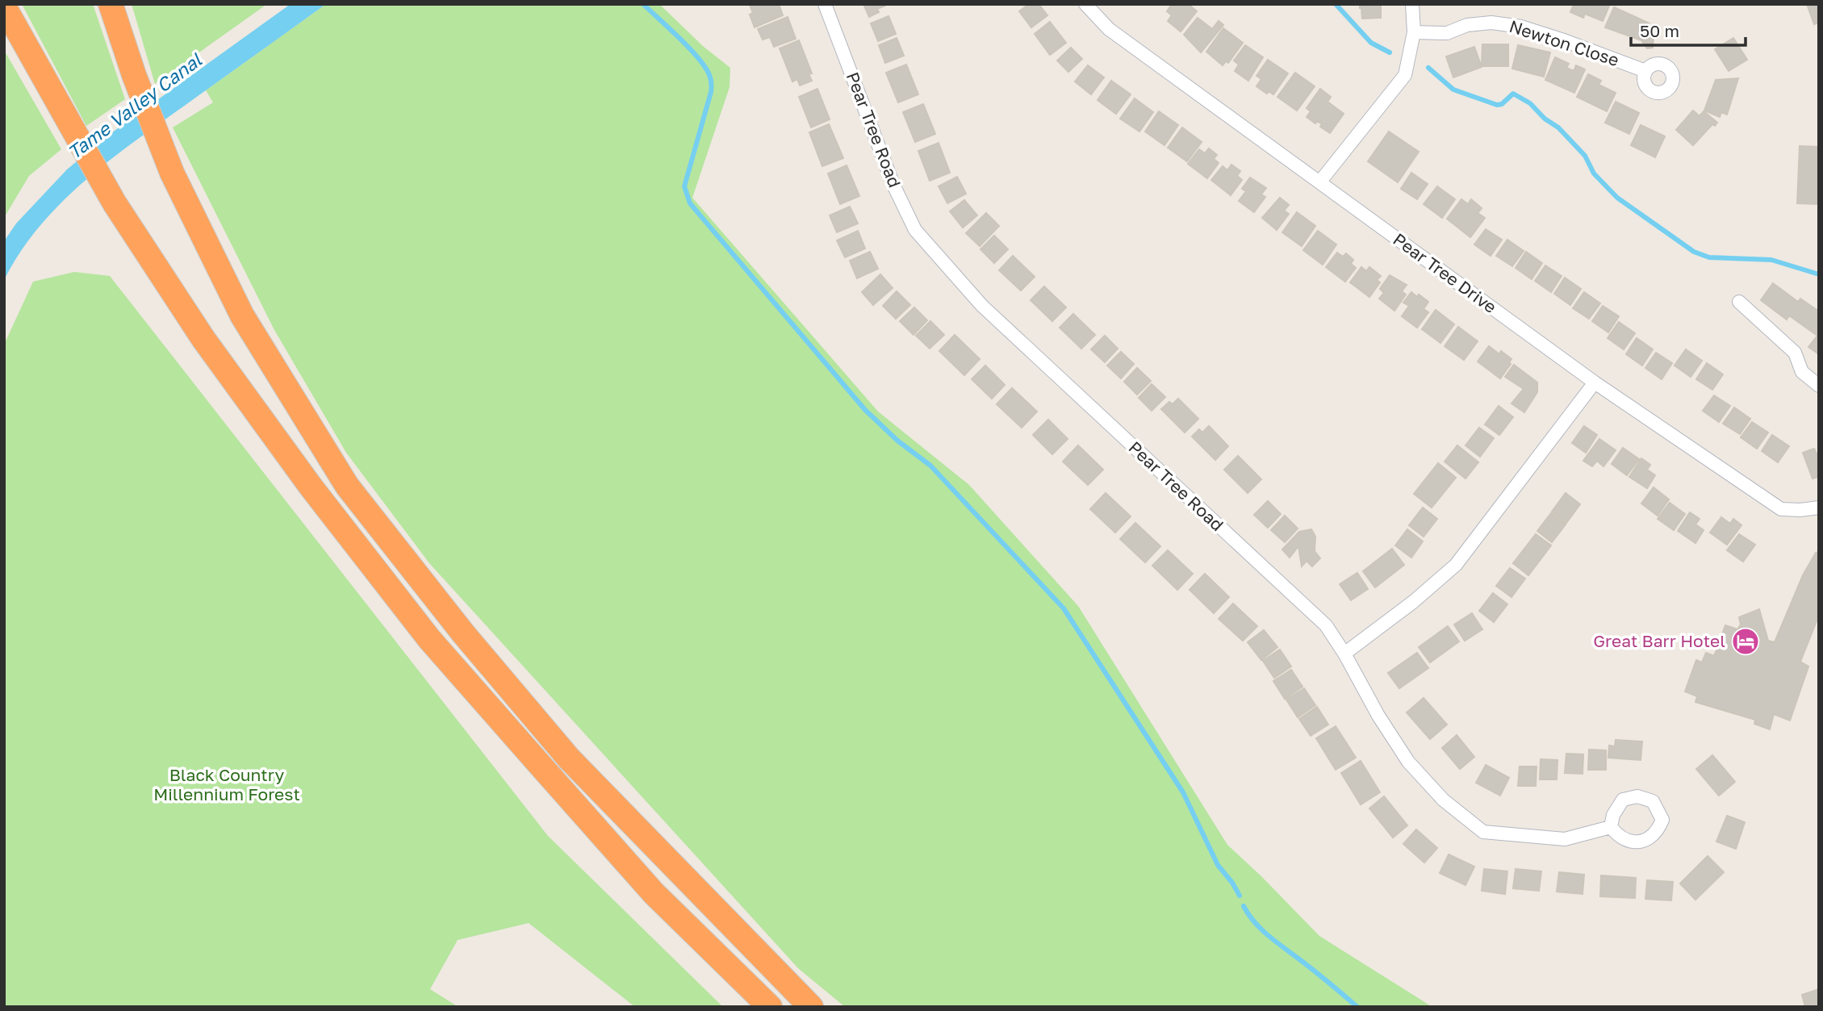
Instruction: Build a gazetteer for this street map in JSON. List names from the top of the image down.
{
  "streets": {
    "street": ["Newton Close", "Pear Tree Road", "Pear Tree Drive"]
  },
  "water": ["Tame Valley Canal"],
  "parks": ["Black Country Millennium Forest"],
  "places": {
    "hotel": ["Great Barr Hotel"]
  },
  "scale_bar": "50 m"
}
